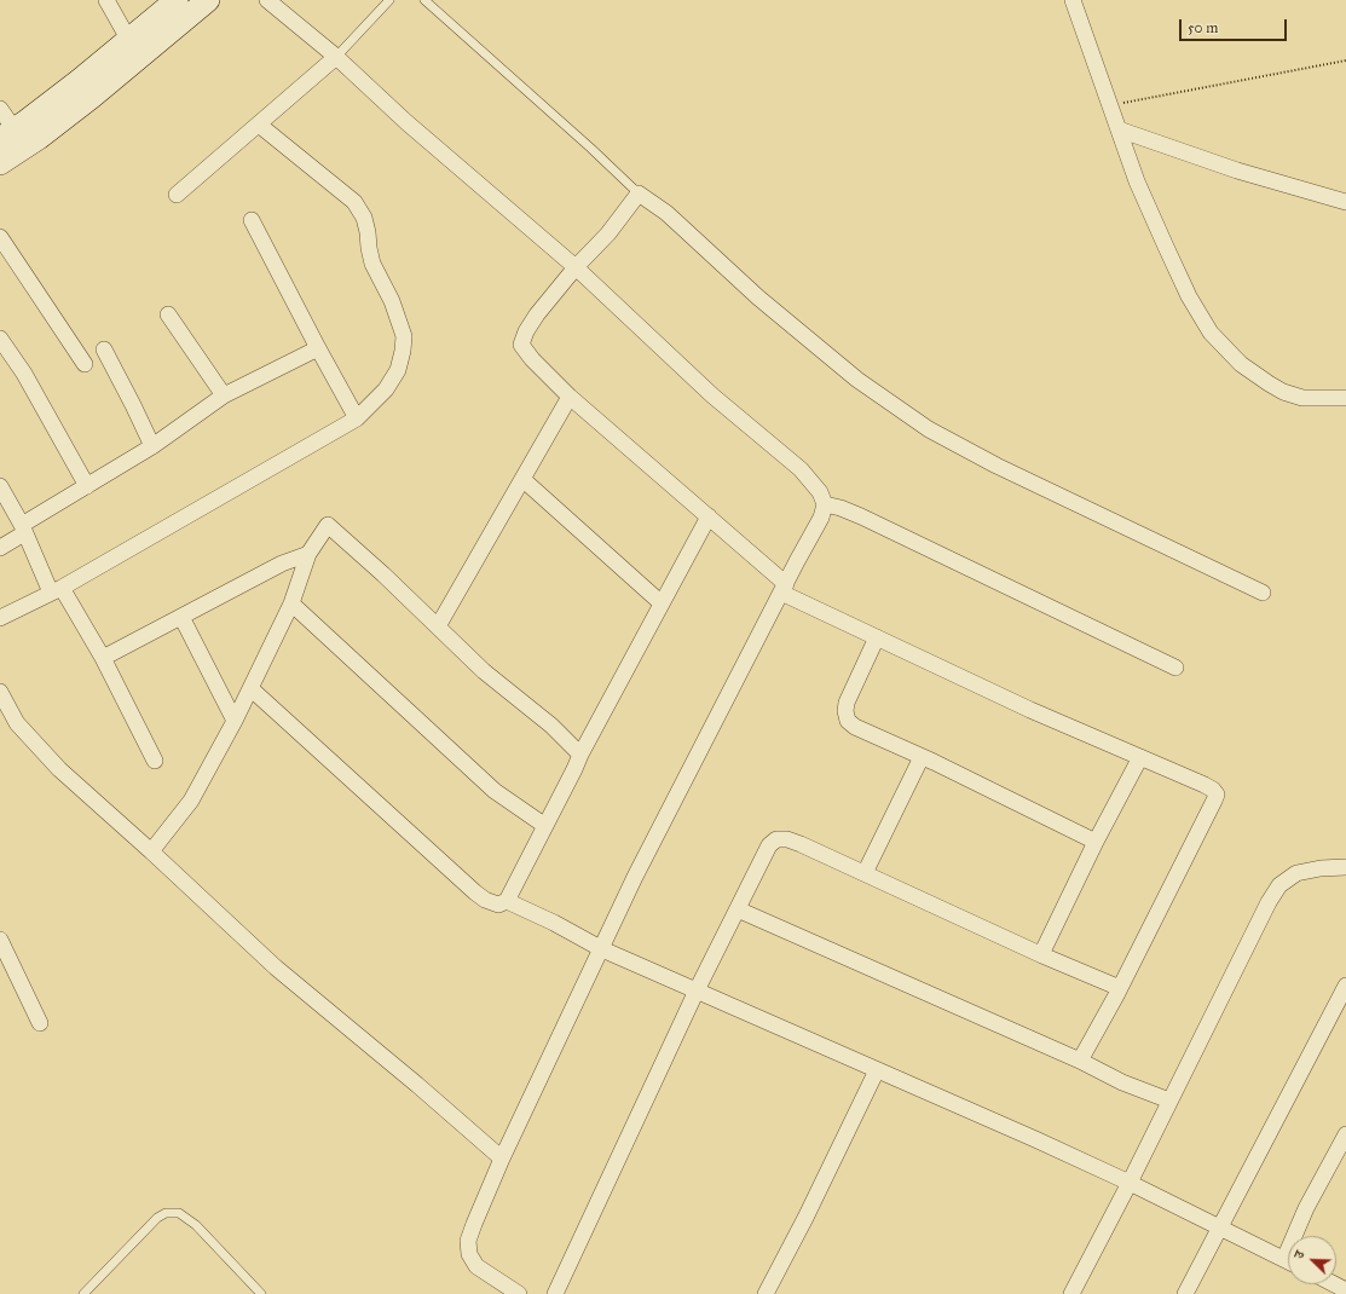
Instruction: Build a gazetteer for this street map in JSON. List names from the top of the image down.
{
  "scale_bar": "50 m",
  "north": "top left"
}
